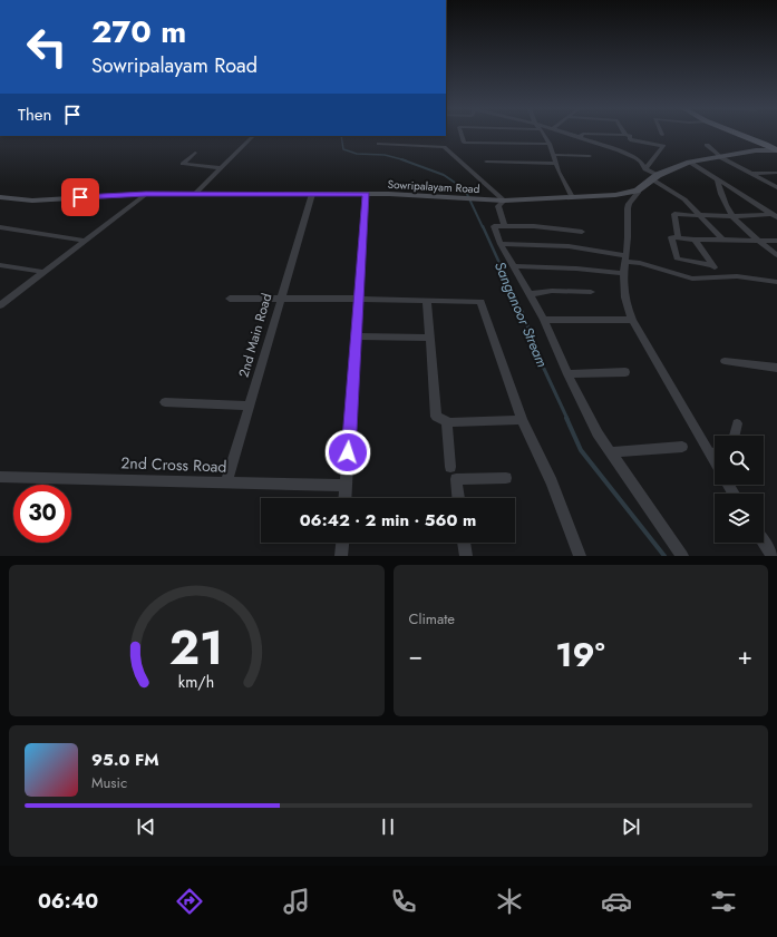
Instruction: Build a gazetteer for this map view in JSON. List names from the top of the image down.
{
  "streets": {
    "street": ["Sowripalayam Road", "2nd Main Road", "2nd Cross Road"]
  },
  "crossings": [
    ["Sowripalayam Road", "2nd Main Road"],
    ["2nd Main Road", "2nd Cross Road"]
  ],
  "water": ["Sanganoor Stream"],
  "page": {
    "turn": ["270 m", "Sowripalayam Road"],
    "then": "Then",
    "limit": "30",
    "trip": "06:42 · 2 min · 560 m",
    "tile": "Climate",
    "heat": ["−", "19°", "+"],
    "song": ["95.0 FM", "Music"],
    "tabs": "06:40",
    "gauge": ["21", "km/h"]
  }
}
